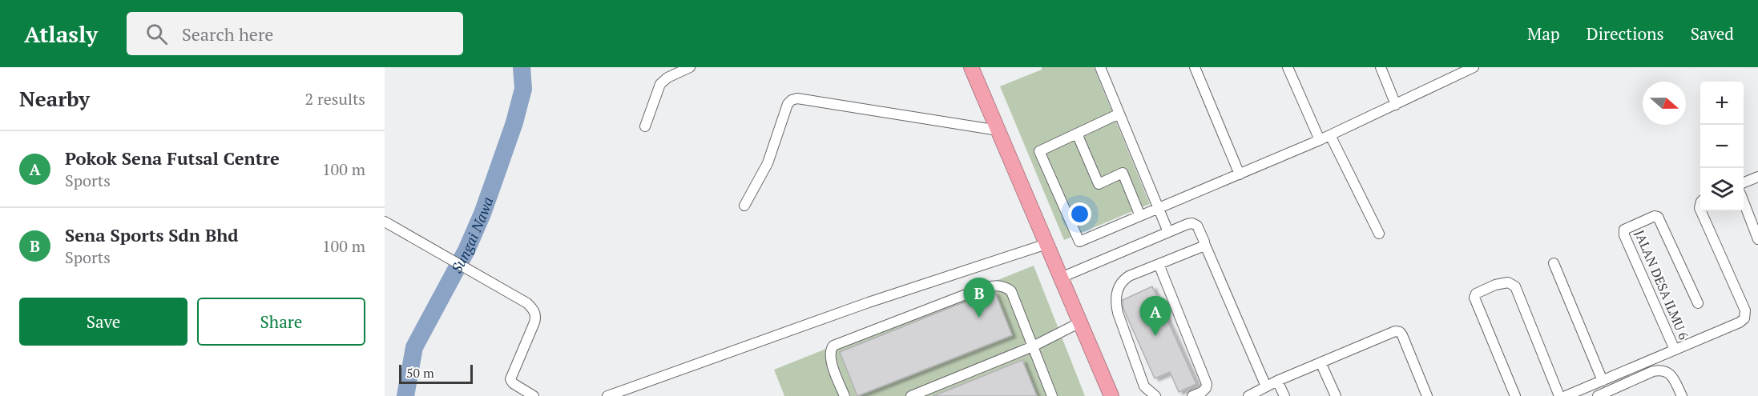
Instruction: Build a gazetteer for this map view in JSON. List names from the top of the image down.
{
  "streets": {
    "street": ["JALAN DESA ILMU 6"]
  },
  "water": ["Sungai Nawa"],
  "scale_bar": "50 m",
  "north": "right",
  "page": {
    "header": "Atlasly",
    "search": "Search here",
    "nav": ["Map", "Directions", "Saved"],
    "heading": ["Nearby", "2 results"],
    "map_buttons": ["+", "−"],
    "list": [
      {
        "mark": "A",
        "name": "Pokok Sena Futsal Centre",
        "note": "Sports",
        "value": "100 m"
      },
      {
        "mark": "B",
        "name": "Sena Sports Sdn Bhd",
        "note": "Sports",
        "value": "100 m"
      }
    ],
    "pins": ["B", "A"],
    "buttons": ["Save", "Share"],
    "scale": "50 m"
  }
}
